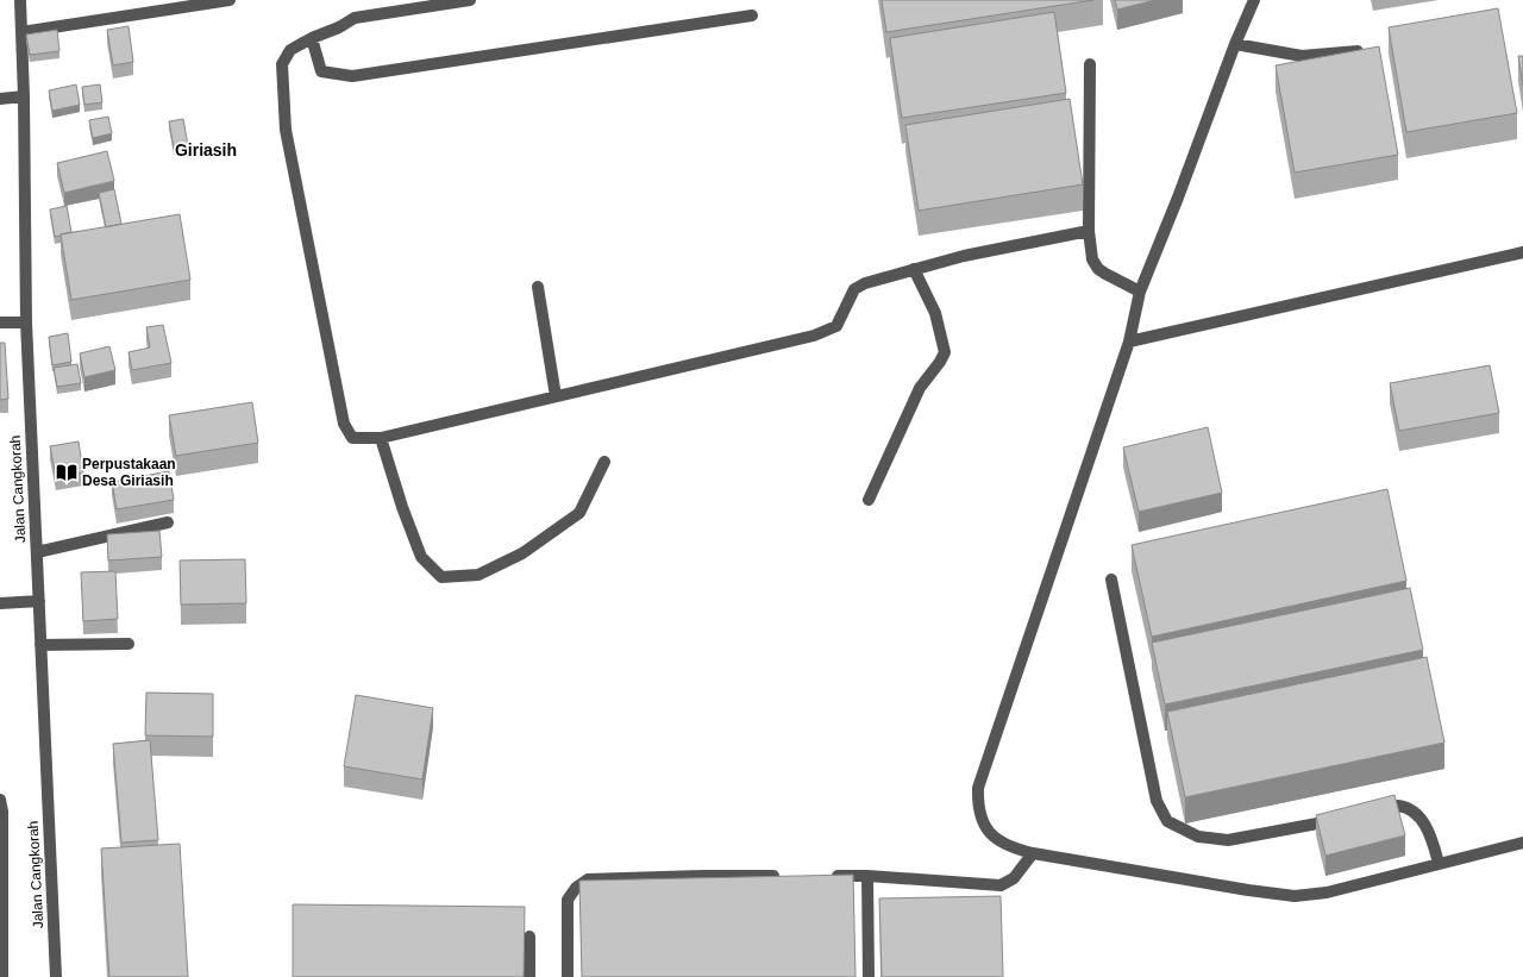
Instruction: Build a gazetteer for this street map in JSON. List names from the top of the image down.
{
  "streets": {
    "street": ["Jalan Cangkorah"]
  },
  "districts": ["Giriasih"],
  "places": {
    "library": ["Perpustakaan Desa Giriasih"]
  }
}
